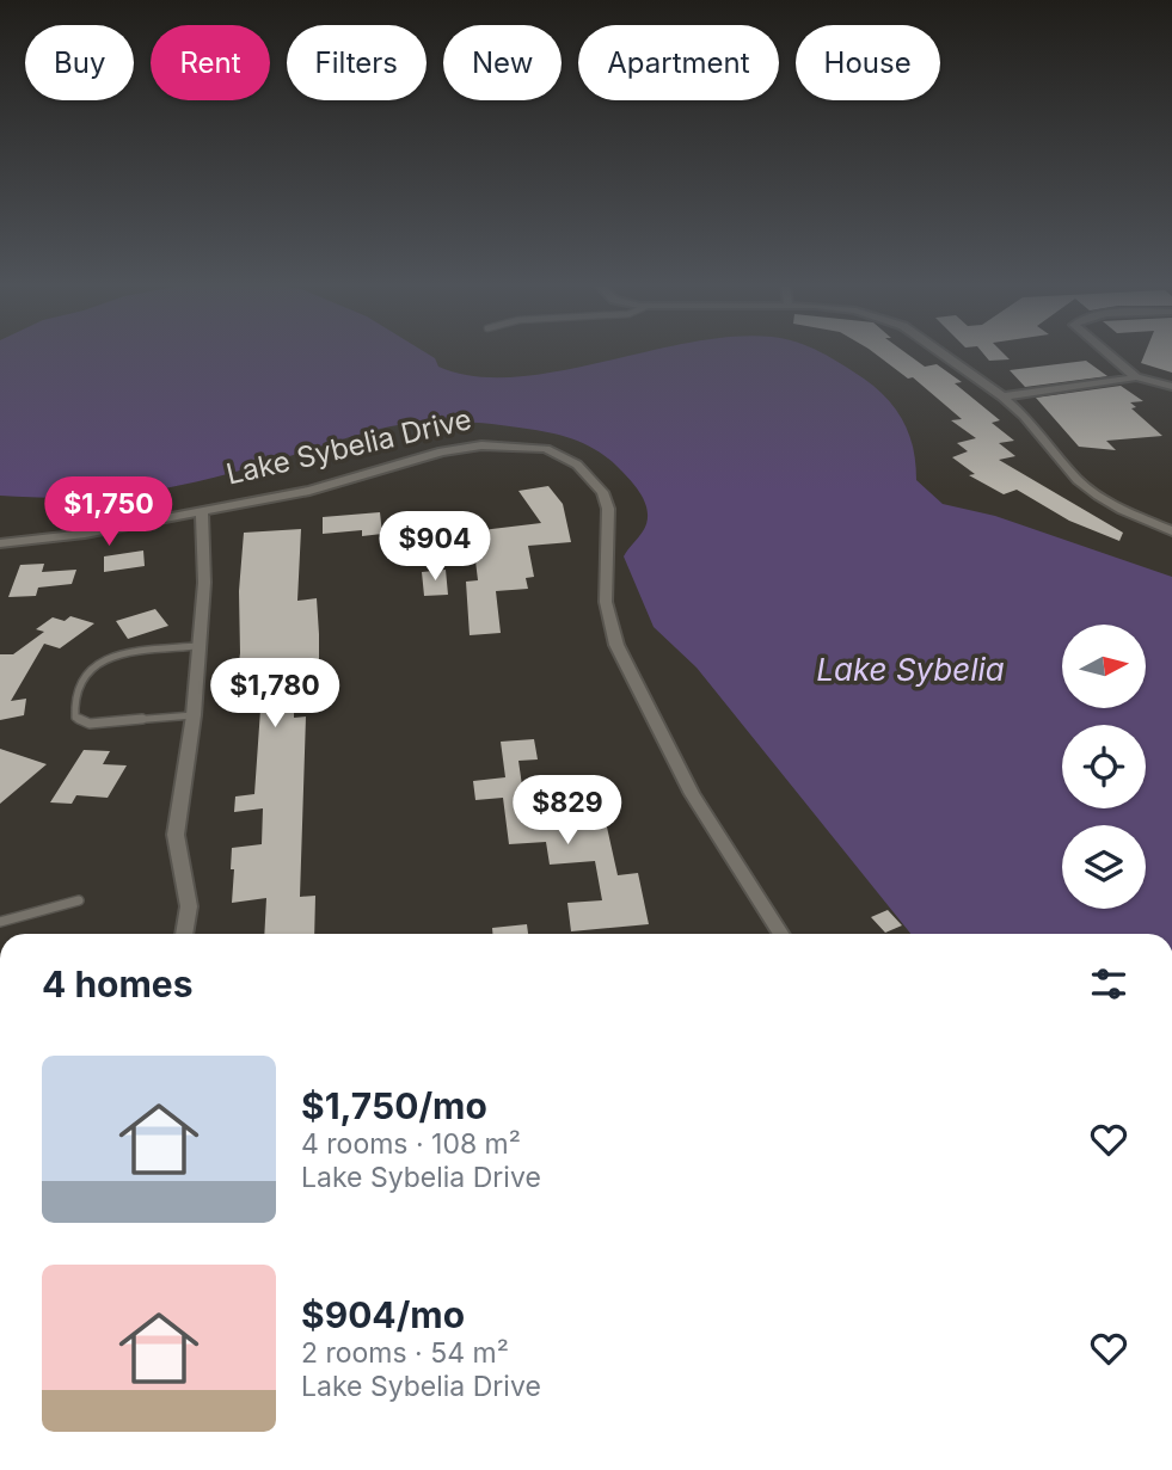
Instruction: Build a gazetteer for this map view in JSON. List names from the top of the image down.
{
  "streets": {
    "street": ["Lake Sybelia Drive"]
  },
  "water": ["Lake Sybelia"],
  "north": "right",
  "page": {
    "chip": [
      "Buy",
      "Rent",
      "Filters",
      "New",
      "Apartment",
      "House"
    ],
    "price": [
      "$1,750",
      "$904",
      "$1,780",
      "$829"
    ],
    "heading": "4 homes",
    "list": [
      {
        "name": "$1,750/mo",
        "note": "4 rooms · 108 m² · Lake Sybelia Drive"
      },
      {
        "name": "$904/mo",
        "note": "2 rooms · 54 m² · Lake Sybelia Drive"
      }
    ]
  }
}
